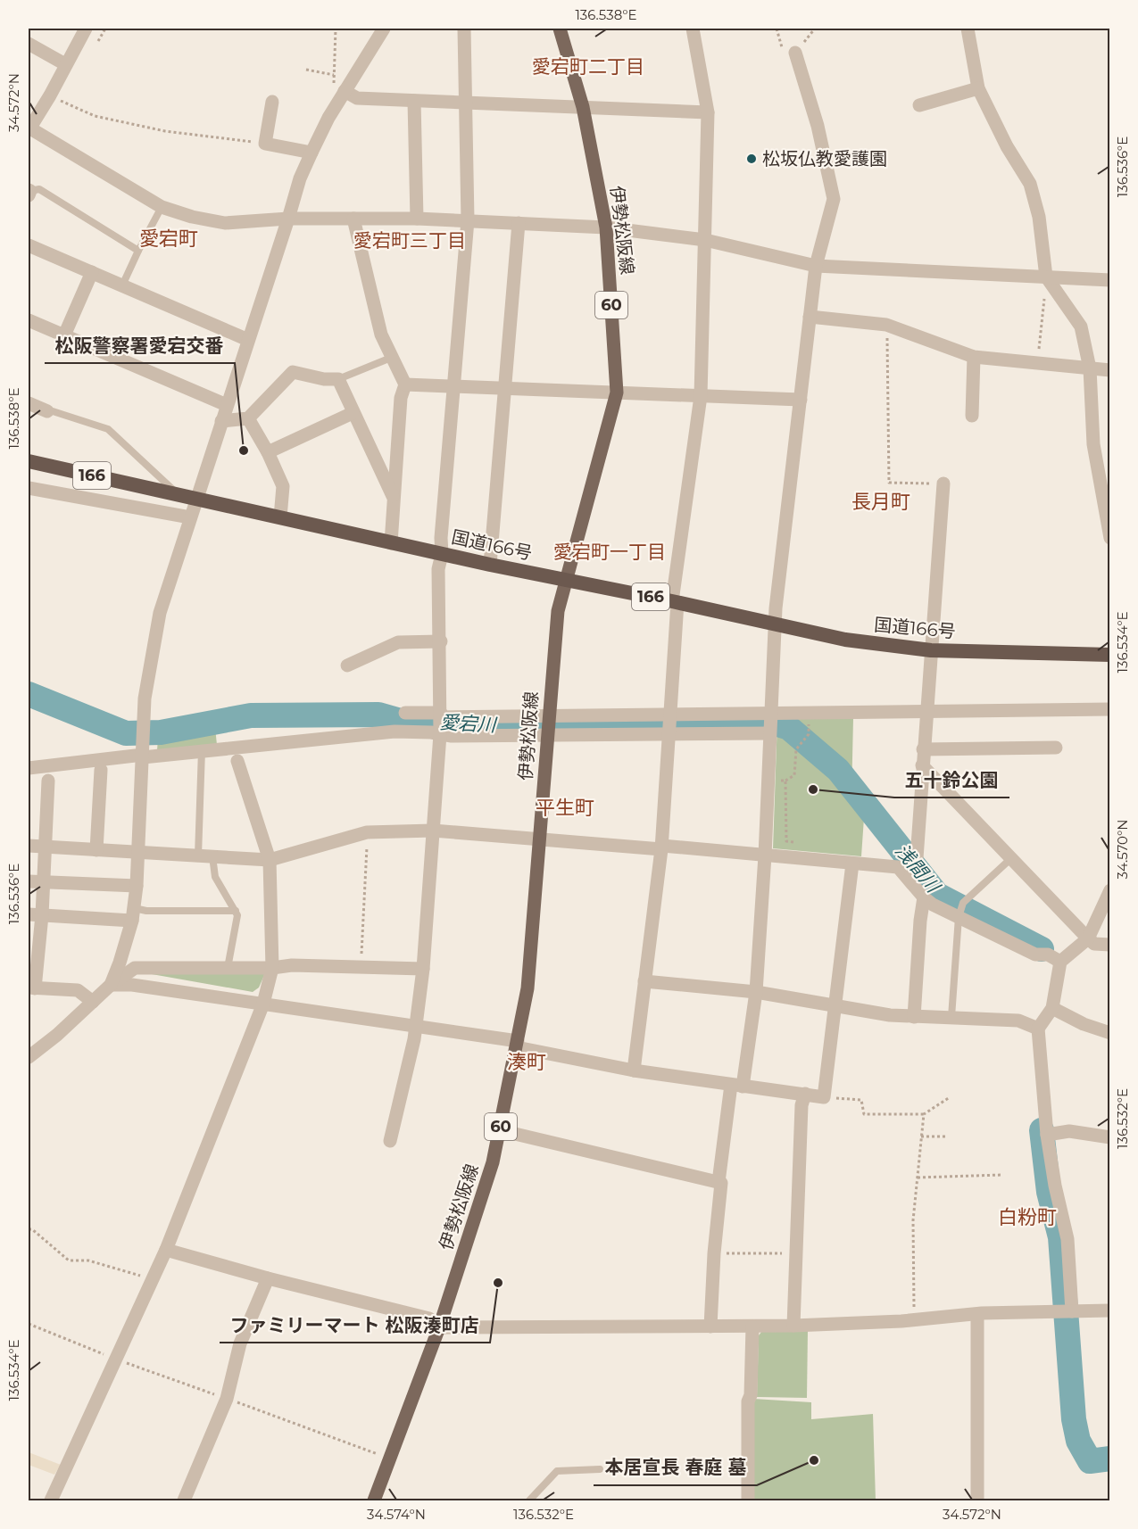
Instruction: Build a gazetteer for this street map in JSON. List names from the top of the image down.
{
  "streets": {
    "highway": ["166", "国道166号"],
    "main road": ["伊勢松阪線", "60"]
  },
  "crossings": [
    ["伊勢松阪線", "国道166号"]
  ],
  "districts": [
    "愛宕町二丁目",
    "愛宕町",
    "愛宕町三丁目",
    "長月町",
    "愛宕町一丁目",
    "平生町",
    "湊町",
    "白粉町"
  ],
  "water": ["愛宕川", "浅間川"],
  "places": [
    "松坂仏教愛護園",
    "松阪警察署愛宕交番",
    "五十鈴公園",
    "ファミリーマート 松阪湊町店",
    "本居宣長 春庭 墓"
  ],
  "coordinates": [
    "136.538°E",
    "34.572°N",
    "136.536°E",
    "136.534°E",
    "34.570°N",
    "136.532°E",
    "34.574°N"
  ]
}
